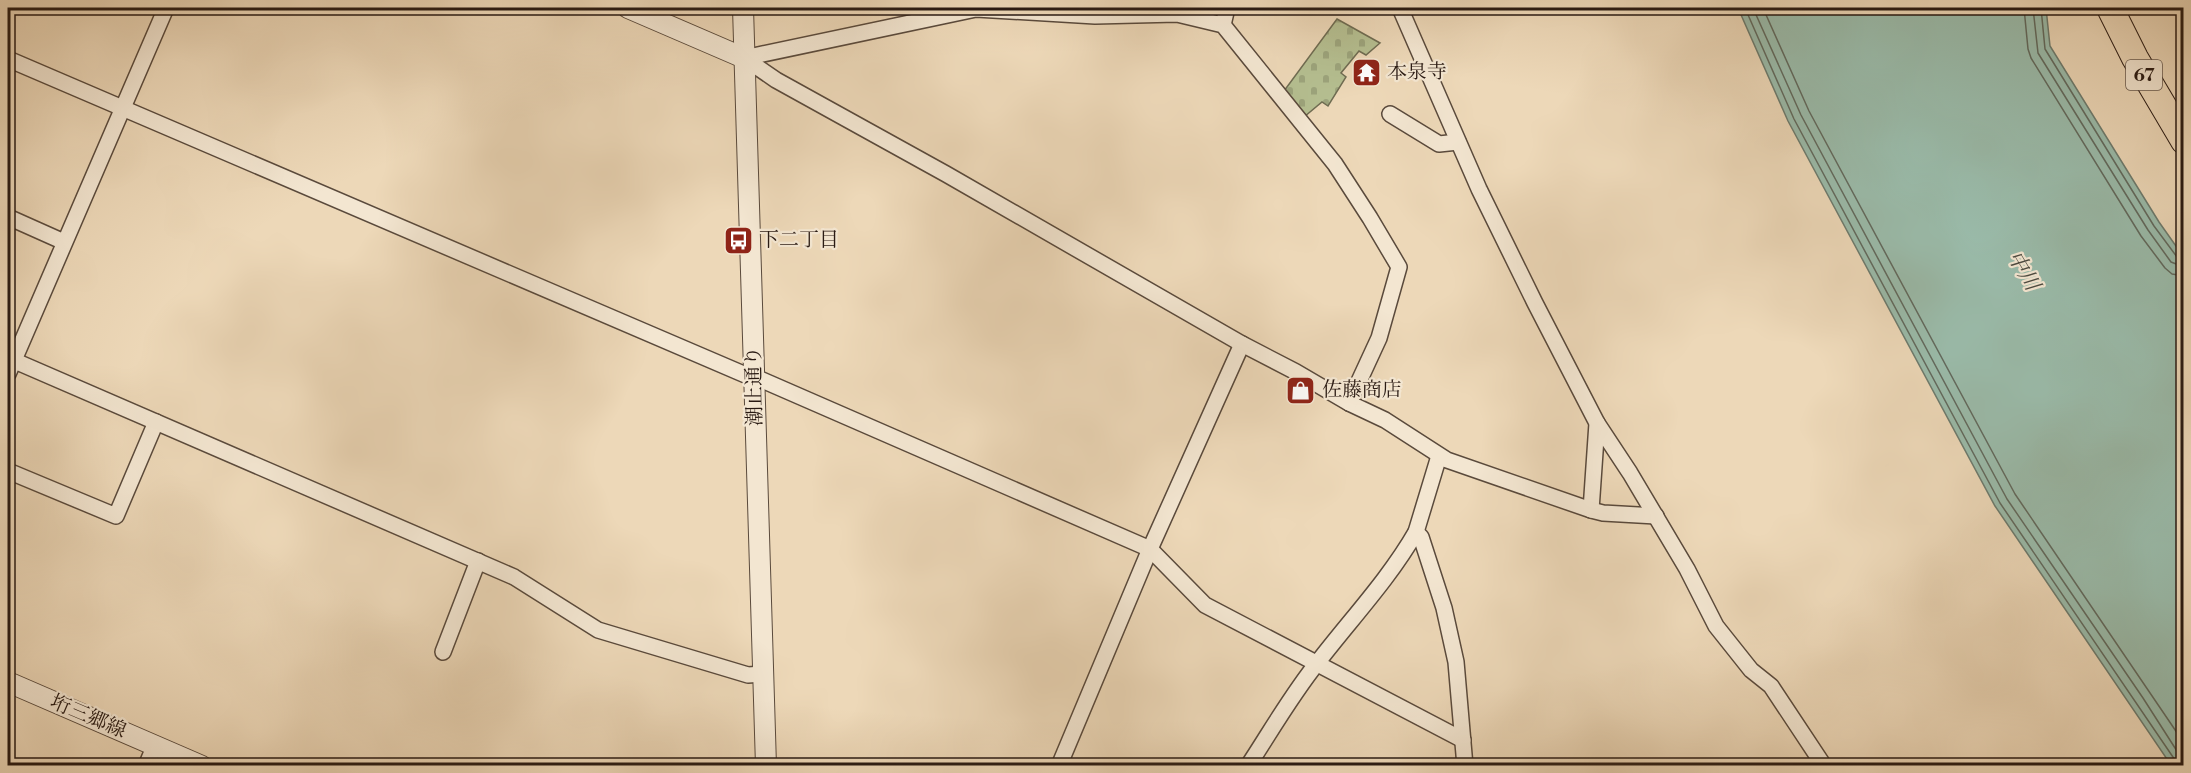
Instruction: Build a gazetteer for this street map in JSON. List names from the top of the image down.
{
  "streets": {
    "main road": ["67"],
    "street": ["潮止通り", "垳三郷線"]
  },
  "water": ["中川"],
  "places": {
    "temple": ["本泉寺"],
    "bus stop": ["下二丁目"],
    "shop": ["佐藤商店"]
  }
}
